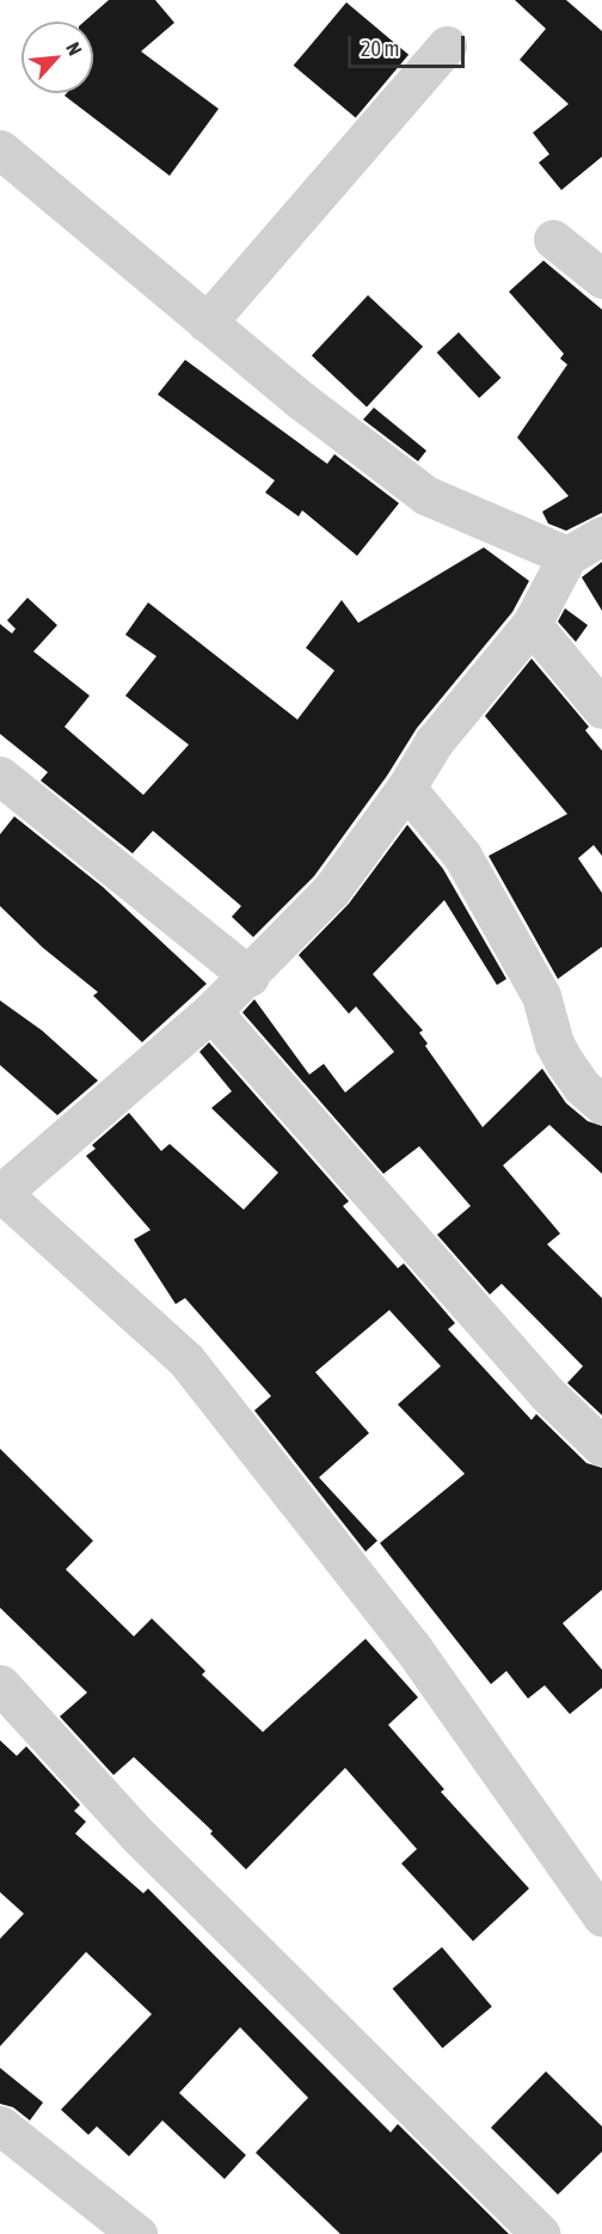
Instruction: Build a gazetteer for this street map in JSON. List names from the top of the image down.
{
  "scale_bar": "20 m",
  "north": "top right"
}
